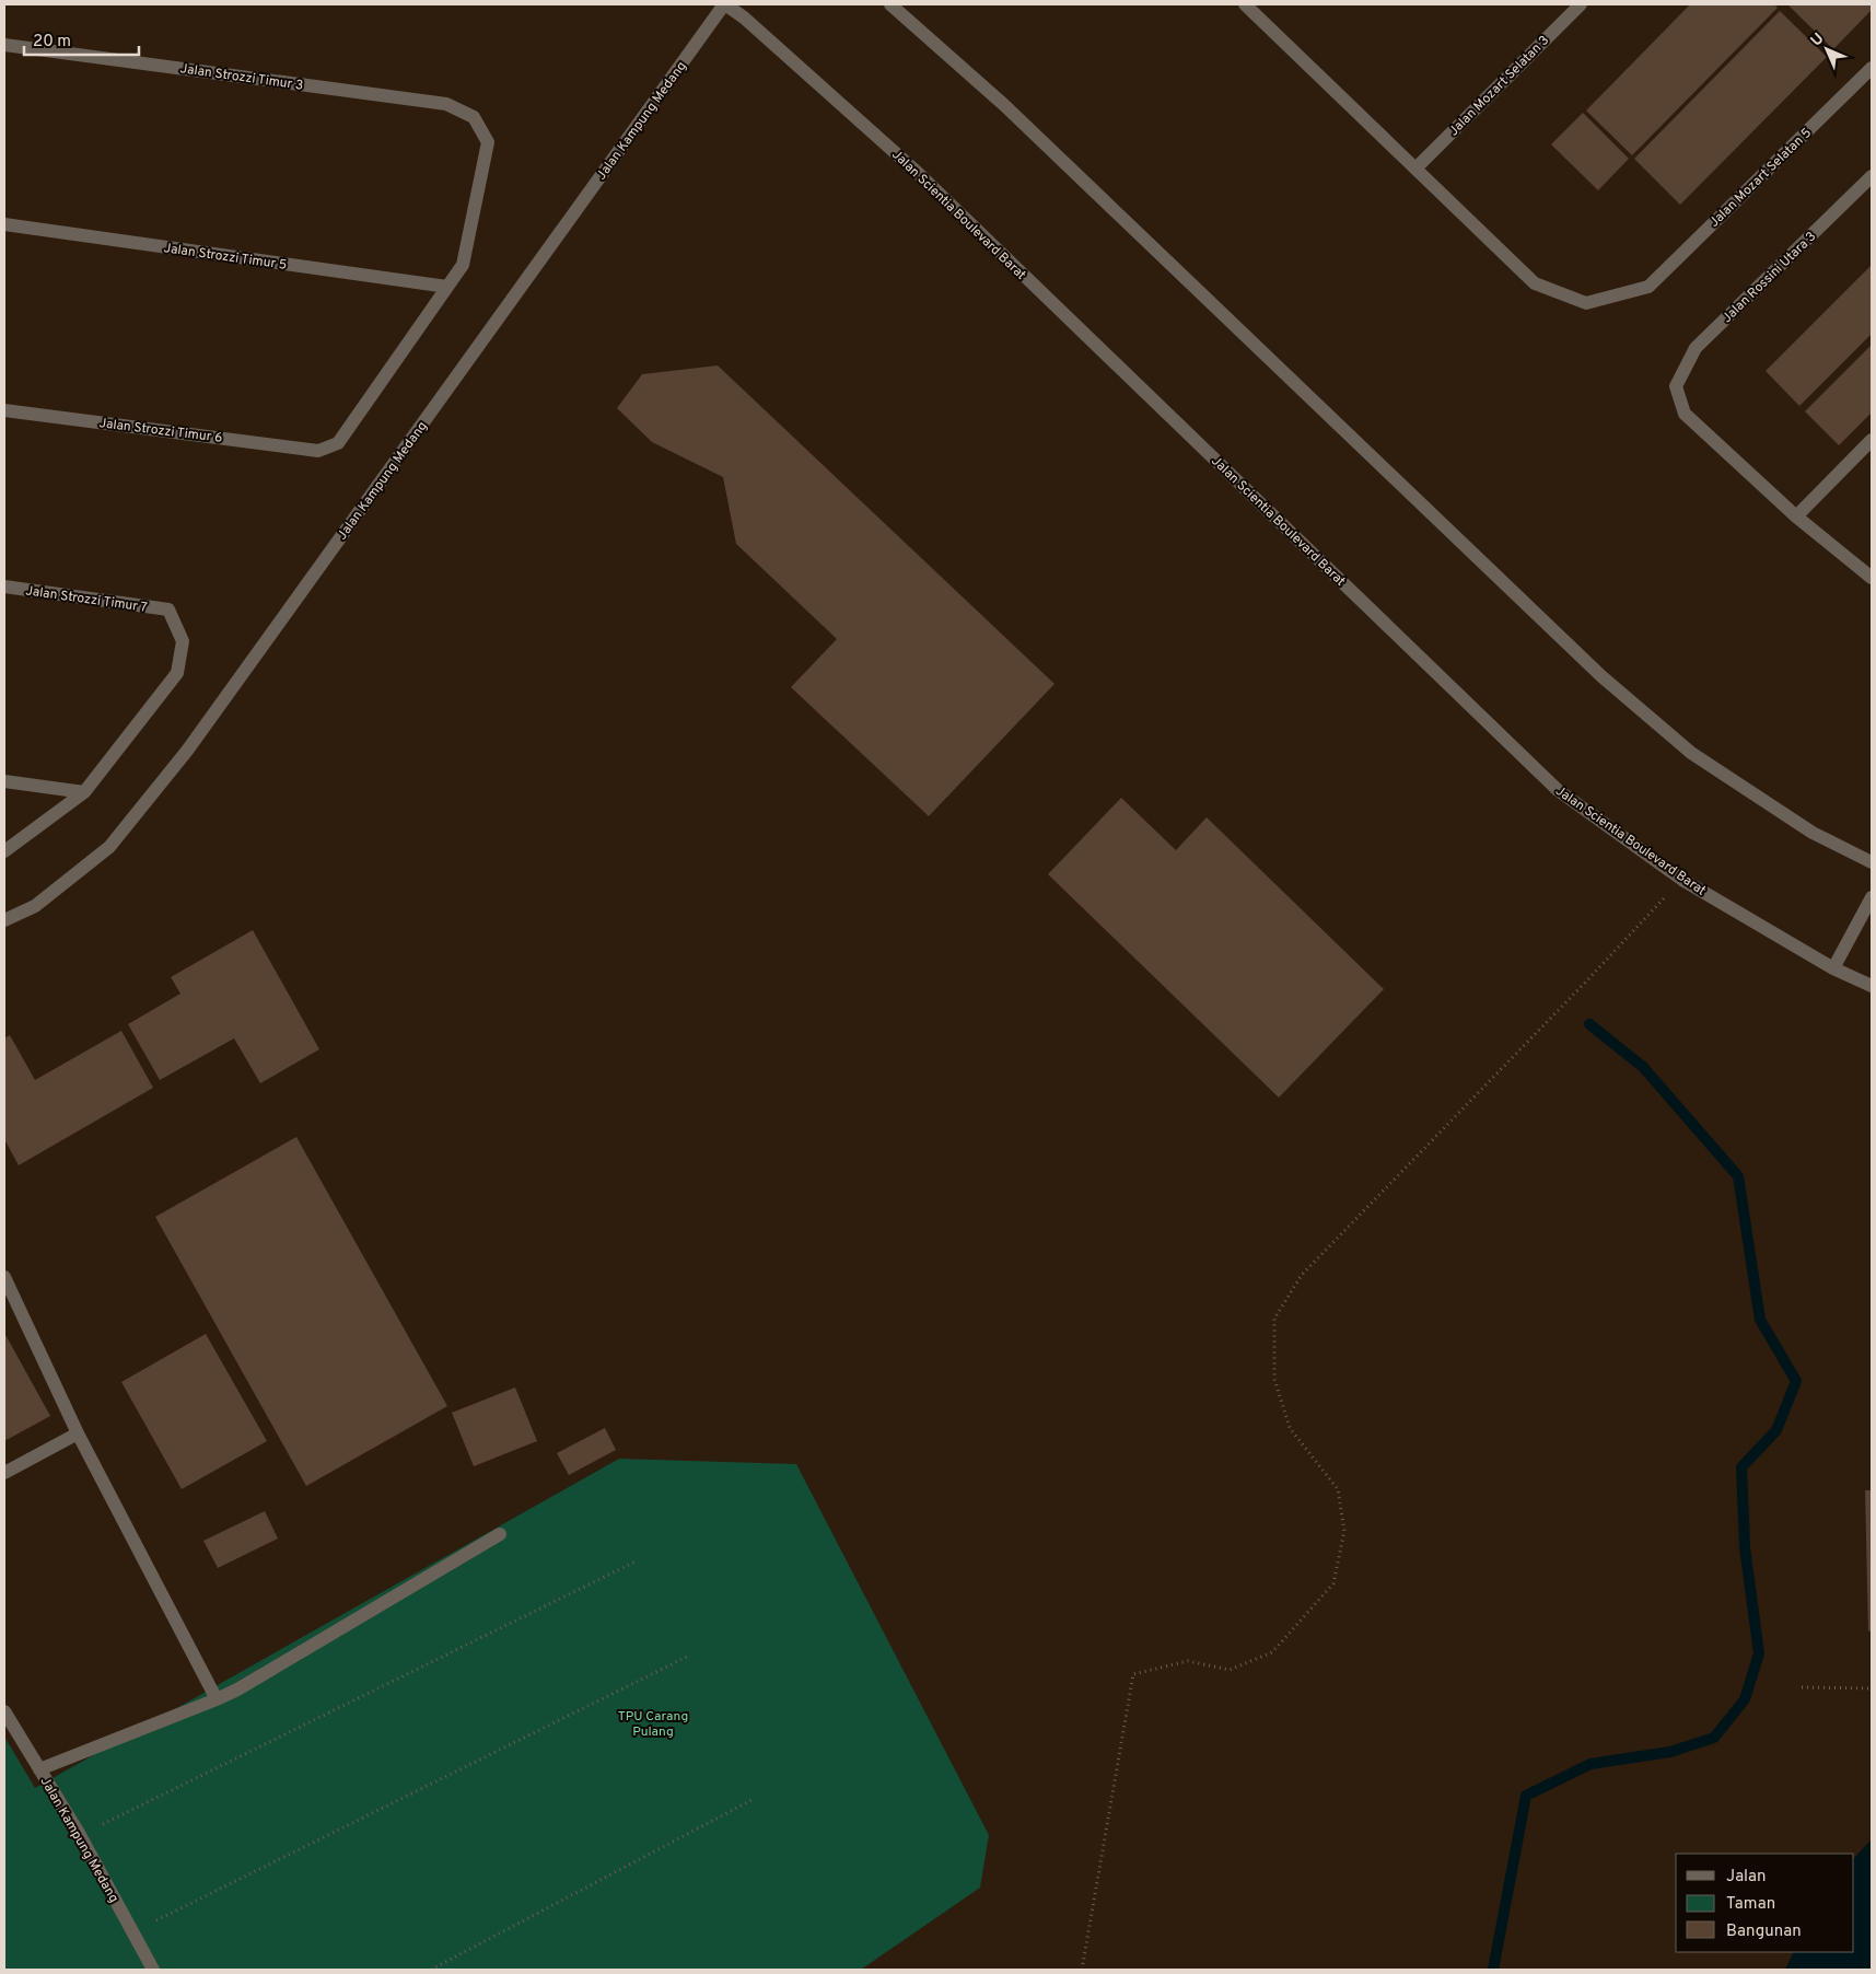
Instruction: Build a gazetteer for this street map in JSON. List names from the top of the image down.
{
  "streets": {
    "street": [
      "Jalan Strozzi Timur 3",
      "Jalan Mozart Selatan 3",
      "Jalan Kampung Medang",
      "Jalan Mozart Selatan 5",
      "Jalan Scientia Boulevard Barat",
      "Jalan Strozzi Timur 5",
      "Jalan Rossini Utara 3",
      "Jalan Strozzi Timur 6",
      "Jalan Strozzi Timur 7"
    ]
  },
  "crossings": [
    ["Jalan Strozzi Timur 3", "Jalan Strozzi Timur 5"],
    ["Jalan Strozzi Timur 3", "Jalan Strozzi Timur 6"],
    ["Jalan Mozart Selatan 3", "Jalan Mozart Selatan 5"],
    ["Jalan Kampung Medang", "Jalan Scientia Boulevard Barat"]
  ],
  "parks": ["TPU Carang Pulang"],
  "legend": ["Jalan", "Taman", "Bangunan"],
  "scale_bar": "20 m",
  "north": "top left"
}
